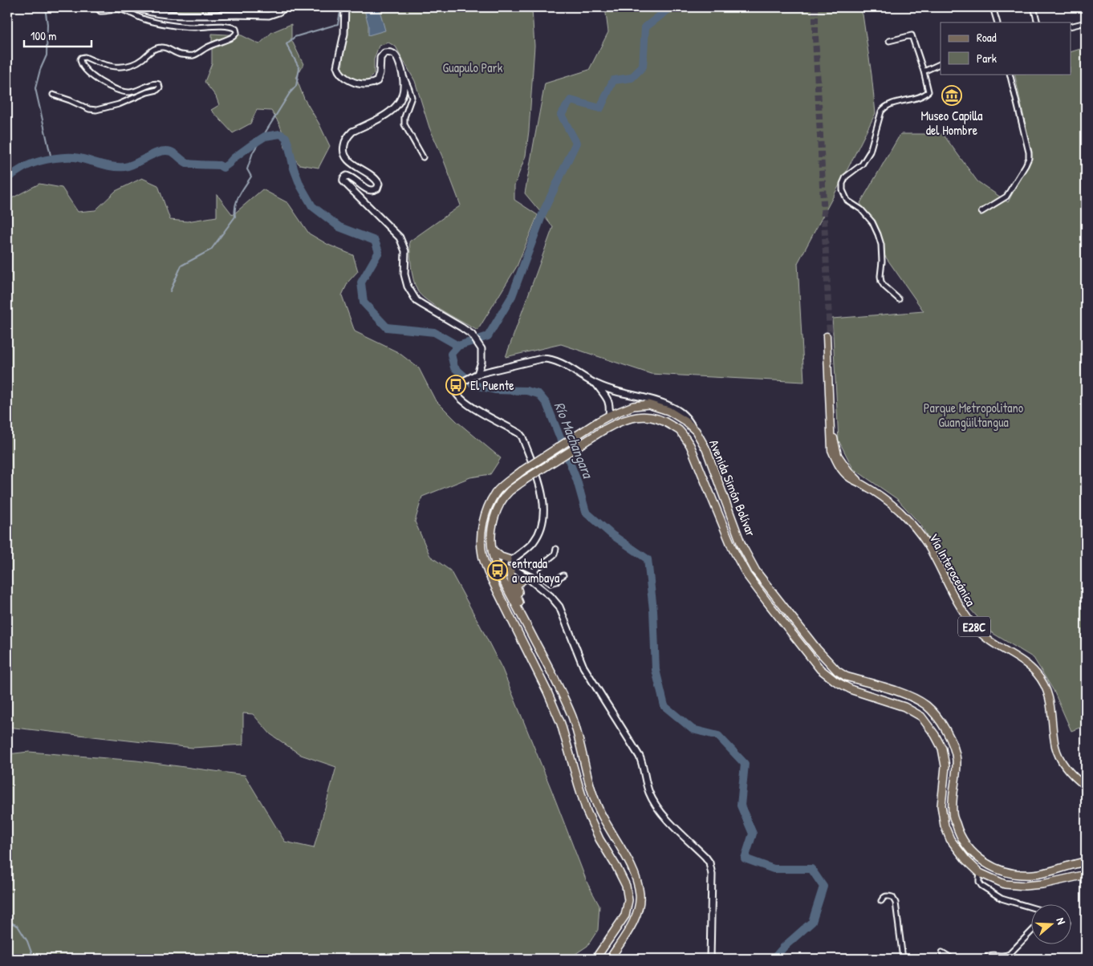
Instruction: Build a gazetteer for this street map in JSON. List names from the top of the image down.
{
  "streets": {
    "highway": ["Avenida Simón Bolívar"],
    "main road": ["Vía Interoceánica", "E28C"]
  },
  "water": ["Río Machangara"],
  "parks": ["Guapulo Park", "Parque Metropolitano Guangüiltangua"],
  "places": {
    "museum": ["Museo Capilla del Hombre"],
    "bus stop": ["El Puente", "entrada a cumbaya"]
  },
  "legend": ["Road", "Park"],
  "scale_bar": "100 m",
  "north": "right"
}
